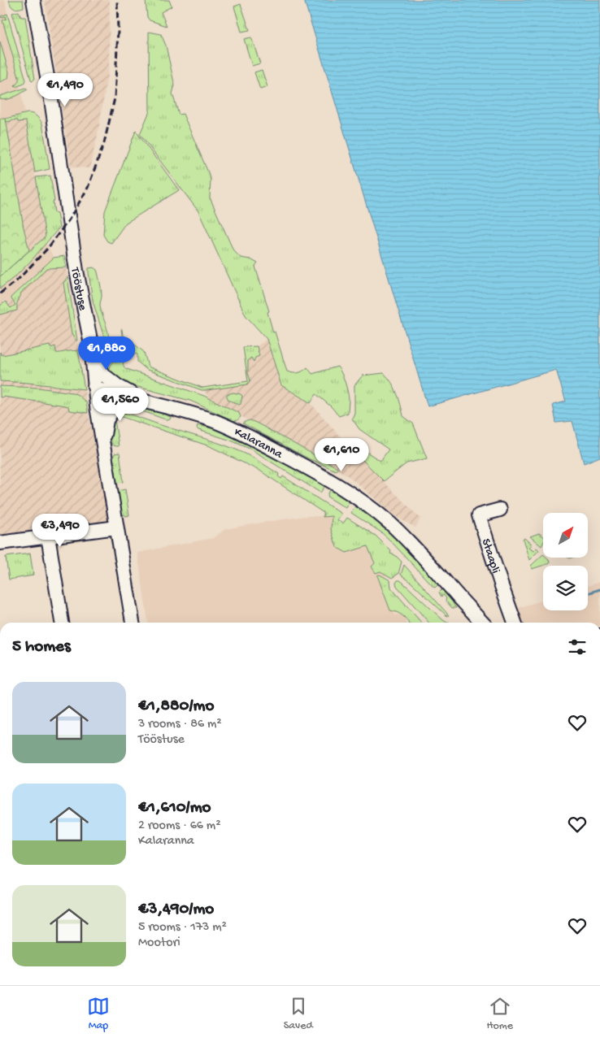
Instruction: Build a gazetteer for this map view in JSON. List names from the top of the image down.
{
  "streets": {
    "street": ["Tööstuse", "Kalaranna", "Staapli"]
  },
  "crossings": [
    ["Tööstuse", "Kalaranna"]
  ],
  "north": "top right",
  "page": {
    "price": [
      "€1,490",
      "€1,880",
      "€1,560",
      "€1,610",
      "€3,490"
    ],
    "heading": "5 homes",
    "list": [
      {
        "name": "€1,880/mo",
        "note": "3 rooms · 86 m² · Tööstuse"
      },
      {
        "name": "€1,610/mo",
        "note": "2 rooms · 66 m² · Kalaranna"
      },
      {
        "name": "€3,490/mo",
        "note": "5 rooms · 173 m² · Mootori"
      }
    ],
    "tabs": ["Map", "Saved", "Home"]
  }
}
